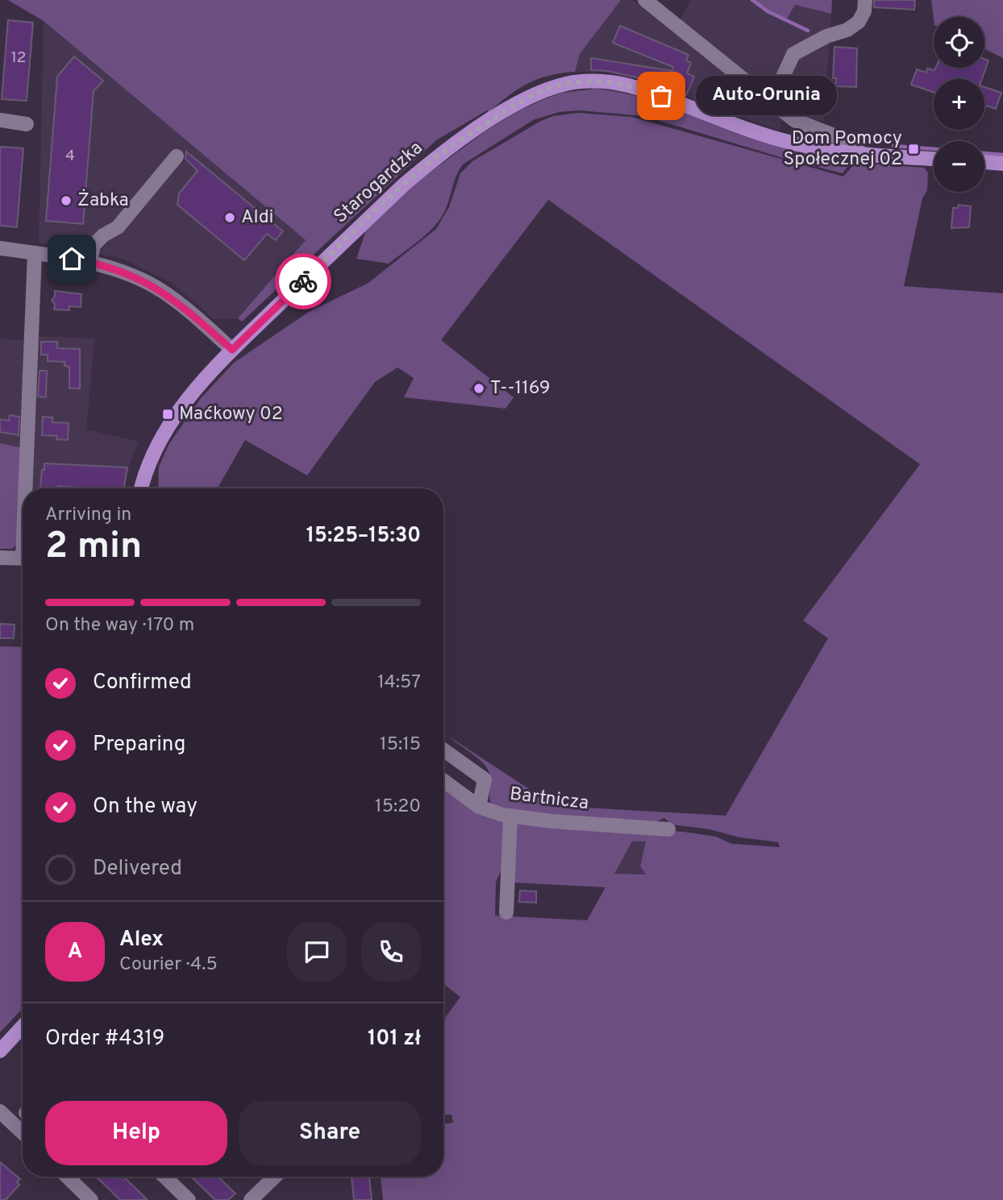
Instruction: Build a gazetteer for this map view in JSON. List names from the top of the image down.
{
  "streets": {
    "main road": ["Starogardzka"],
    "street": ["Bartnicza"]
  },
  "places": {
    "other": [
      "Auto-Orunia",
      "Żabka",
      "Aldi",
      "T--1169"
    ],
    "transit": ["Dom Pomocy Społecznej 02", "Maćkowy 02"]
  },
  "house_numbers": ["12", "4"],
  "page": {
    "map_buttons": ["+", "−"],
    "bubble": "Auto-Orunia",
    "heading": ["2 min", "Arriving in", "15:25–15:30"],
    "panel": [
      "Alex",
      "Courier · 4.5",
      "Order #4319",
      "101 zł"
    ],
    "bar": "On the way · 170 m",
    "list": [
      ["Confirmed", "14:57"],
      ["Preparing", "15:15"],
      ["On the way", "15:20"],
      "Delivered"
    ],
    "round": "A",
    "buttons": ["Help", "Share"]
  }
}
